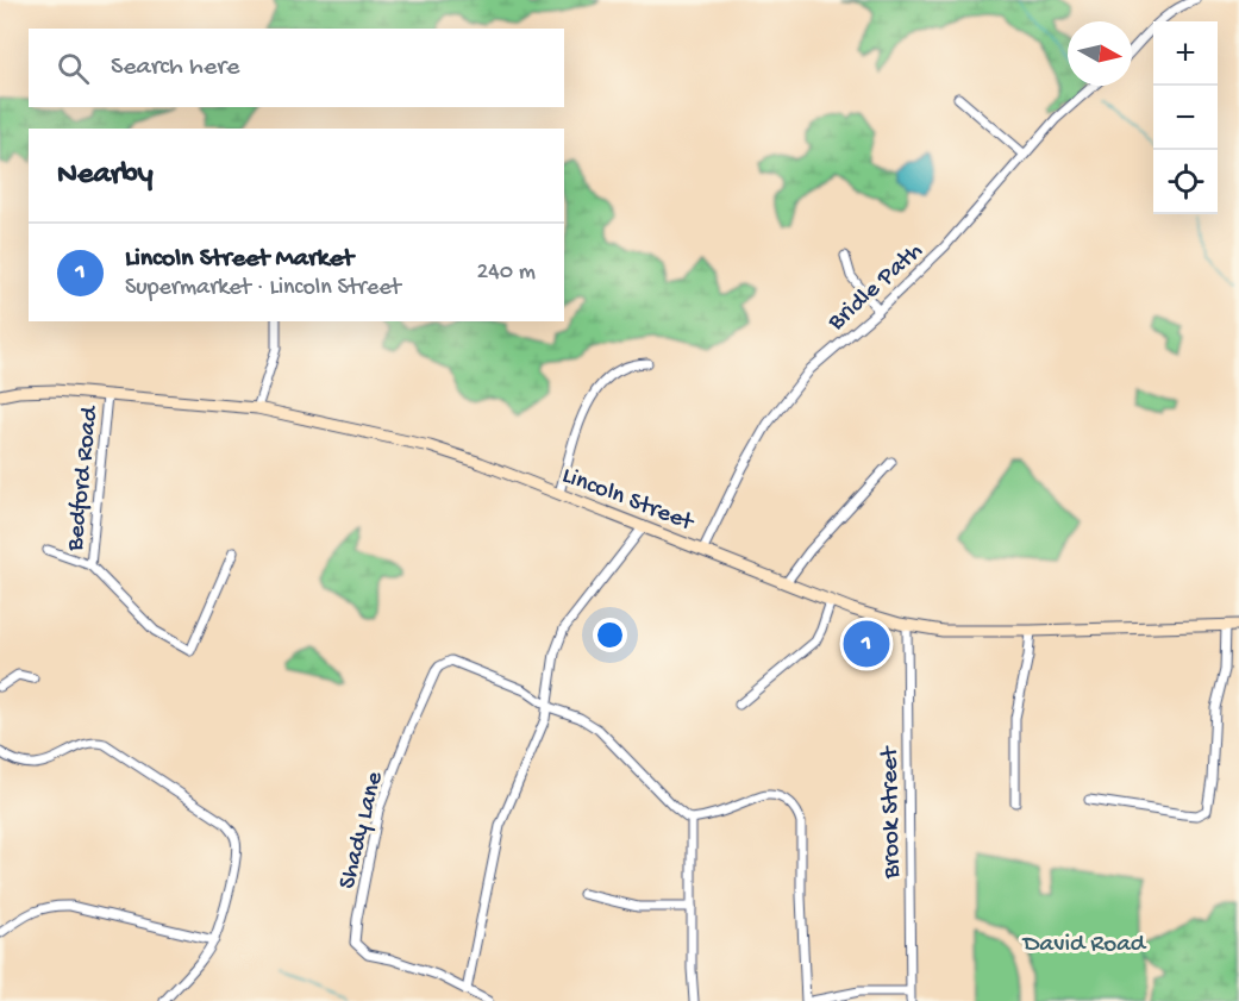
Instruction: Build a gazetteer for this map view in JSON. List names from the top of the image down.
{
  "streets": {
    "main road": ["Lincoln Street"],
    "street": [
      "Bridle Path",
      "Bedford Road",
      "Brook Street",
      "Shady Lane"
    ]
  },
  "crossings": [
    ["Bridle Path", "Lincoln Street"],
    ["Bedford Road", "Lincoln Street"],
    ["Lincoln Street", "Brook Street"]
  ],
  "parks": ["David Road"],
  "north": "right",
  "page": {
    "map_buttons": ["+", "−"],
    "search": "Search here",
    "heading": "Nearby",
    "list": [
      {
        "mark": "1",
        "name": "Lincoln Street Market",
        "note": "Supermarket · Lincoln Street",
        "value": "240 m"
      }
    ],
    "pins": "1"
  }
}
